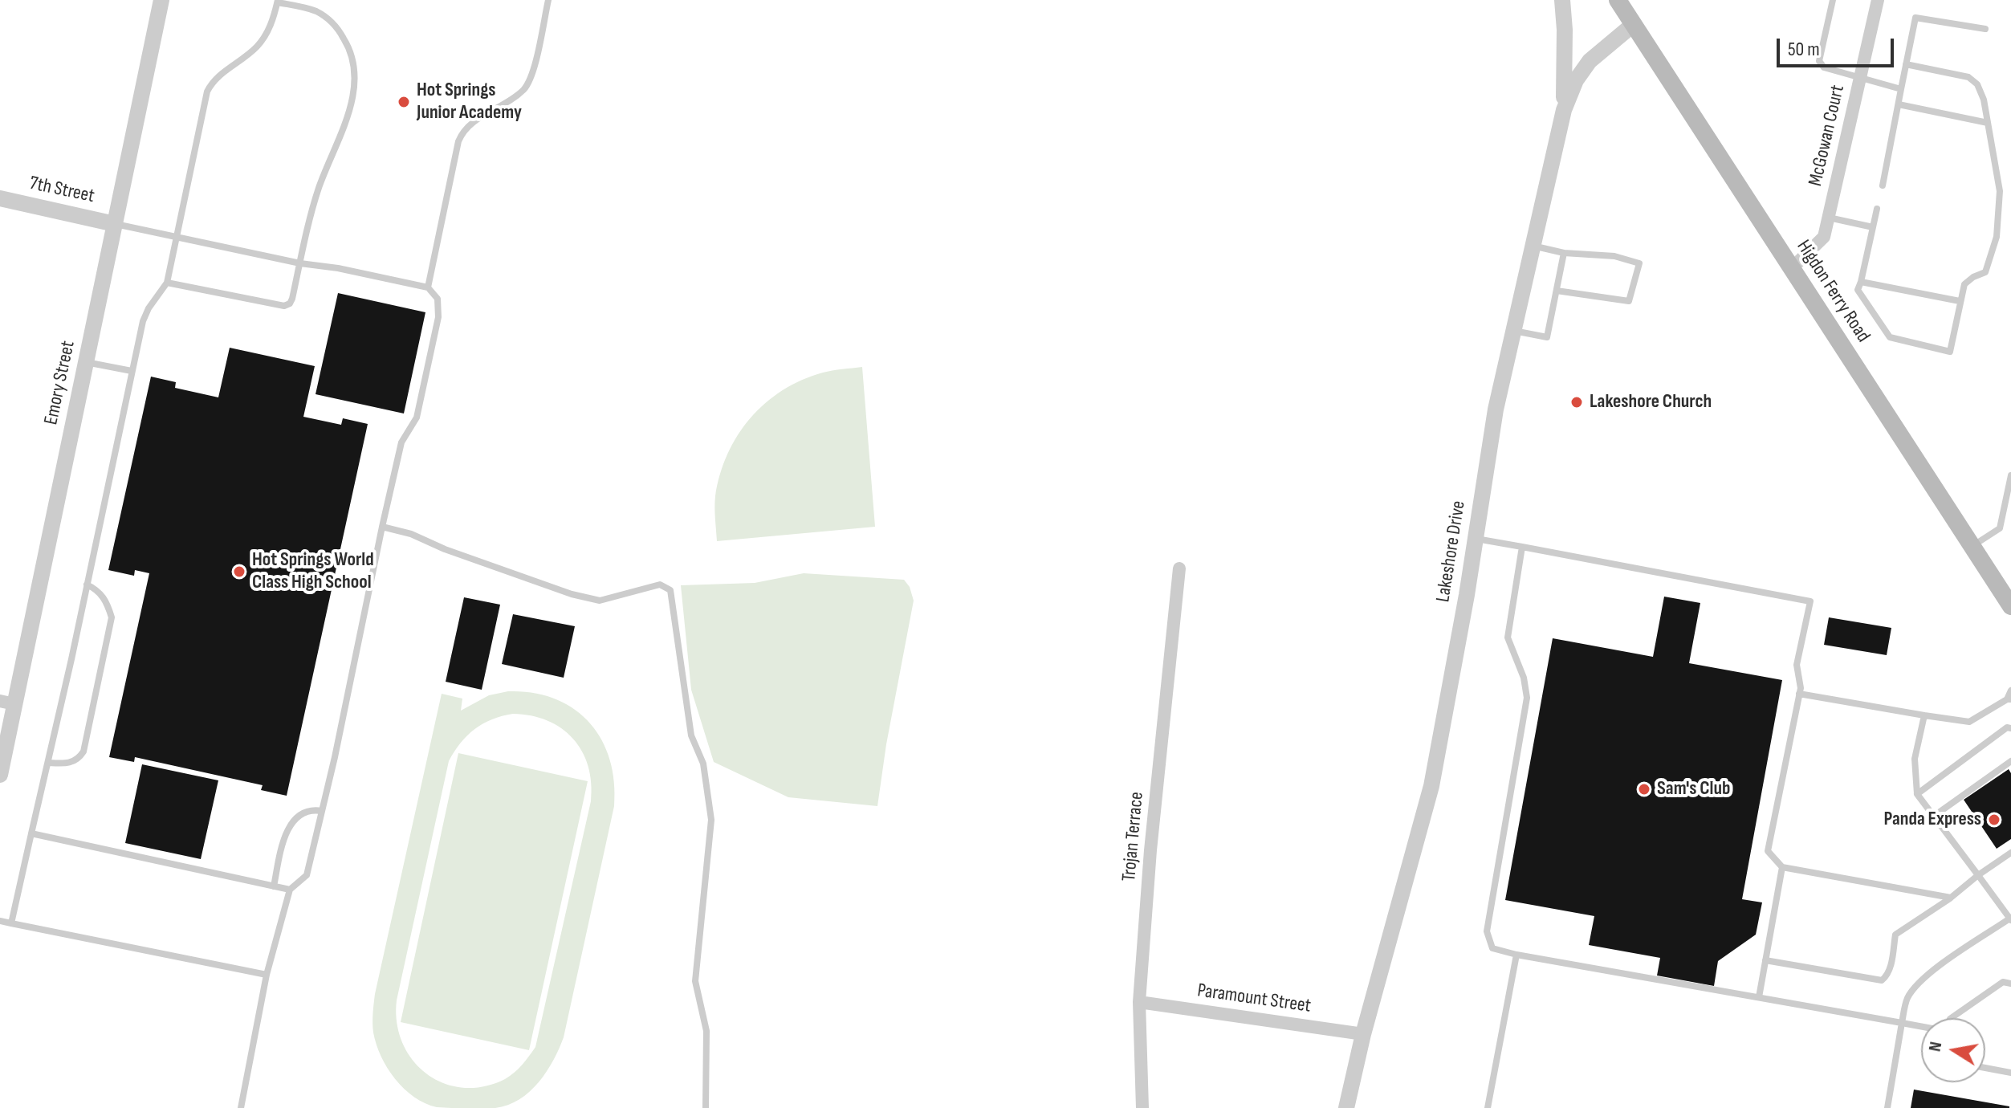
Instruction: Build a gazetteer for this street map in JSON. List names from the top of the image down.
{
  "streets": {
    "main road": ["Higdon Ferry Road"],
    "street": [
      "McGowan Court",
      "7th Street",
      "Emory Street",
      "Lakeshore Drive",
      "Trojan Terrace",
      "Paramount Street"
    ]
  },
  "crossings": [
    ["McGowan Court", "Higdon Ferry Road"],
    ["7th Street", "Emory Street"],
    ["Higdon Ferry Road", "Lakeshore Drive"],
    ["Lakeshore Drive", "Paramount Street"],
    ["Trojan Terrace", "Paramount Street"]
  ],
  "places": [
    "Hot Springs Junior Academy",
    "Lakeshore Church",
    "Hot Springs World Class High School",
    "Sam's Club",
    "Panda Express"
  ],
  "scale_bar": "50 m",
  "north": "left"
}
